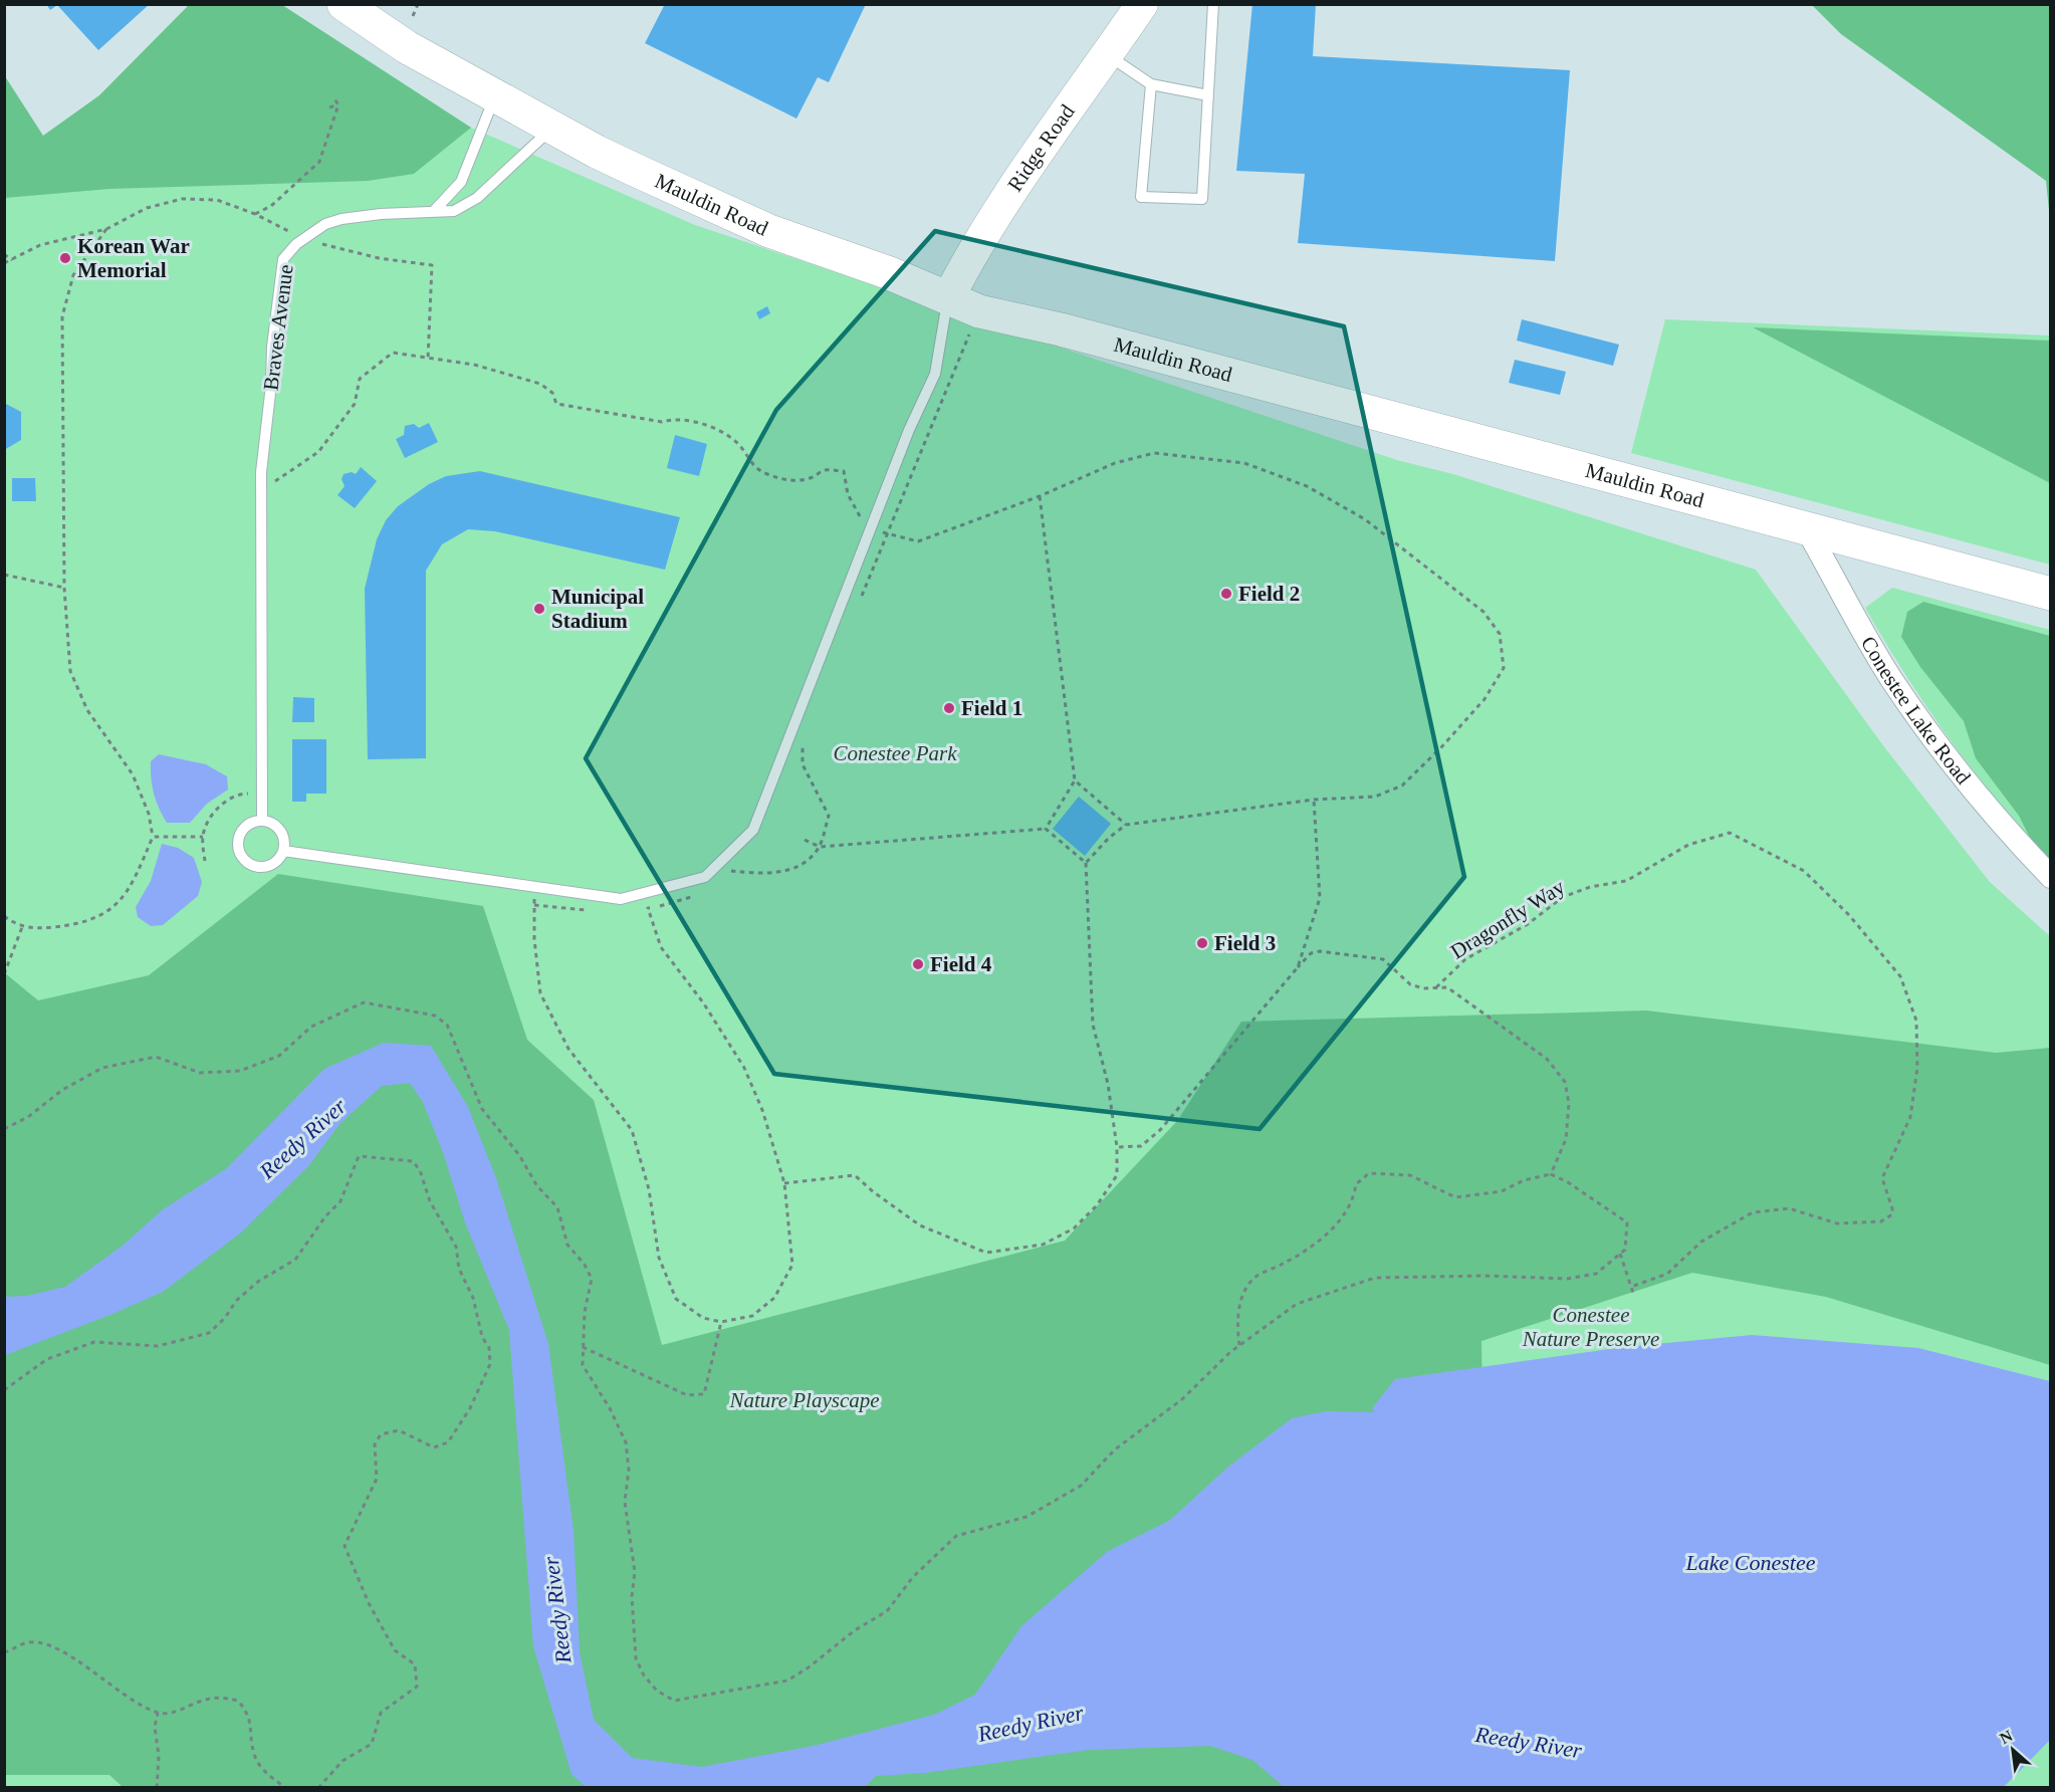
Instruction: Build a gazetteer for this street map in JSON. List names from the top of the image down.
{
  "streets": {
    "main road": ["Mauldin Road"],
    "street": ["Ridge Road", "Conestee Lake Road"],
    "lane": ["Braves Avenue"],
    "path": ["Dragonfly Way"]
  },
  "crossings": [
    ["Ridge Road", "Mauldin Road"],
    ["Mauldin Road", "Braves Avenue"],
    ["Mauldin Road", "Conestee Lake Road"]
  ],
  "water": ["Reedy River", "Lake Conestee"],
  "parks": ["Conestee Park", "Conestee Nature Preserve", "Nature Playscape"],
  "places": [
    "Korean War Memorial",
    "Field 2",
    "Municipal Stadium",
    "Field 1",
    "Field 3",
    "Field 4"
  ],
  "north": "top left"
}
